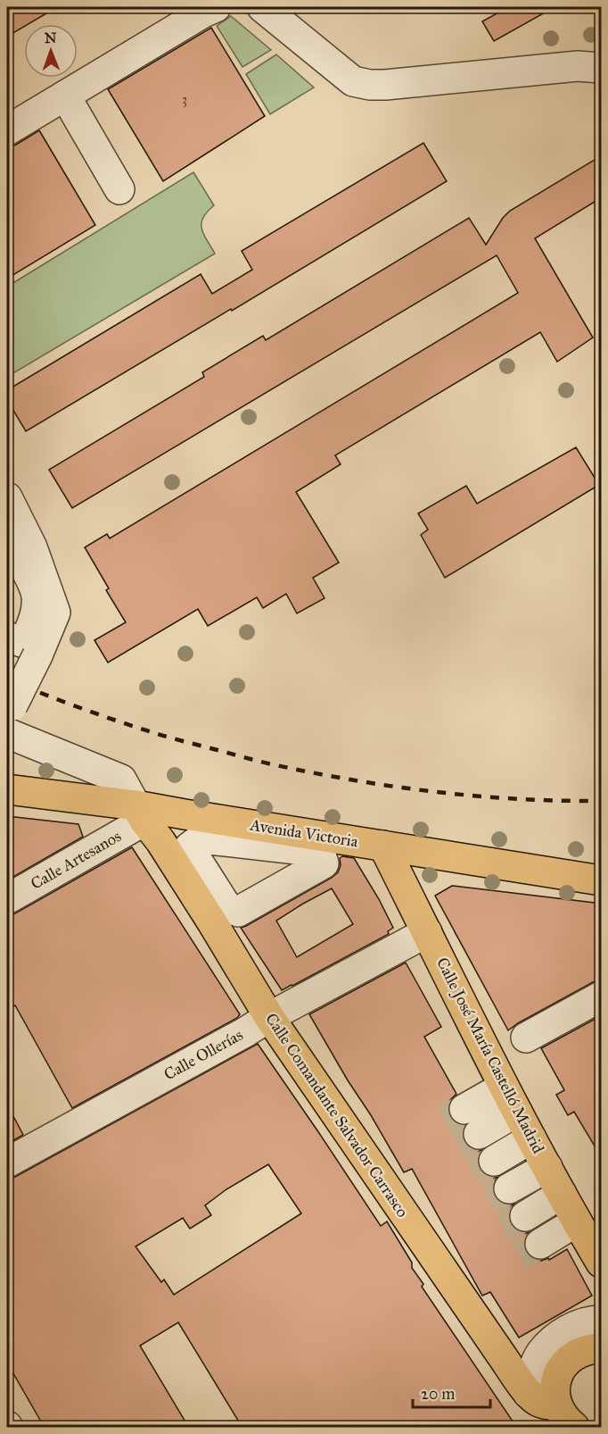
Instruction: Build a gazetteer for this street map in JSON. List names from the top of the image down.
{
  "streets": {
    "main road": ["Avenida Victoria", "Calle José María Castelló Madrid", "Calle Comandante Salvador Carrasco"],
    "street": ["Calle Artesanos", "Calle Ollerías"]
  },
  "crossings": [
    ["Avenida Victoria", "Calle Artesanos"],
    ["Avenida Victoria", "Calle José María Castelló Madrid"],
    ["Avenida Victoria", "Calle Comandante Salvador Carrasco"],
    ["Calle Artesanos", "Calle Comandante Salvador Carrasco"],
    ["Calle Ollerías", "Calle José María Castelló Madrid"],
    ["Calle Ollerías", "Calle Comandante Salvador Carrasco"]
  ],
  "house_numbers": ["3"],
  "scale_bar": "20 m",
  "north": "top"
}
